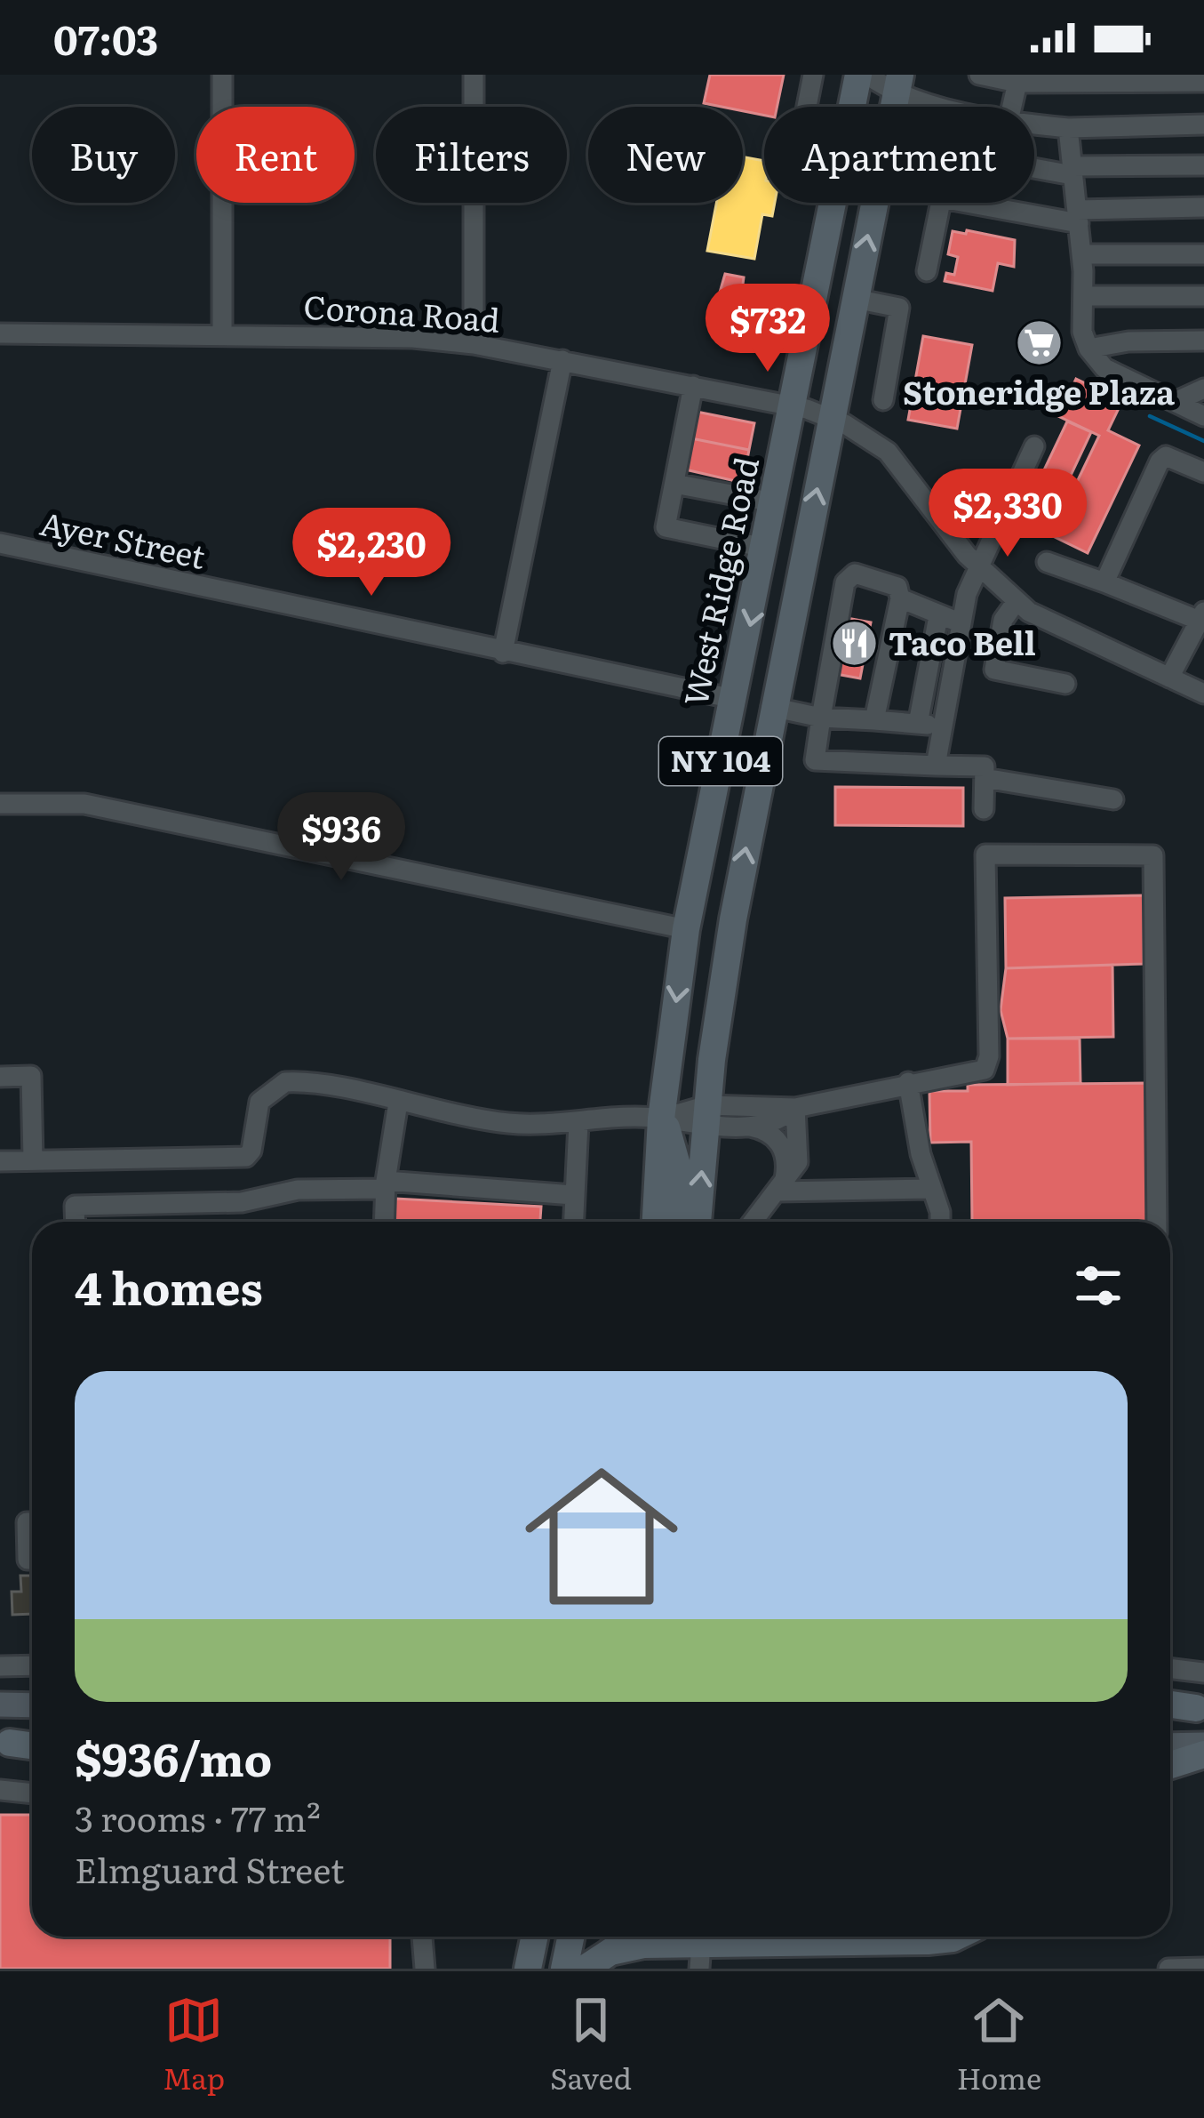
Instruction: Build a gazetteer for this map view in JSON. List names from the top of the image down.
{
  "streets": {
    "highway": ["West Ridge Road", "NY 104"],
    "street": ["Corona Road", "Ayer Street"]
  },
  "crossings": [
    ["Corona Road", "West Ridge Road"],
    ["Corona Road", "NY 104"],
    ["Ayer Street", "West Ridge Road"]
  ],
  "places": {
    "supermarket": ["Stoneridge Plaza"],
    "restaurant": ["Taco Bell"]
  },
  "page": {
    "status": "07:03",
    "chip": [
      "Buy",
      "Rent",
      "Filters",
      "New",
      "Apartment"
    ],
    "price": [
      "$732",
      "$2,330",
      "$2,230",
      "$936"
    ],
    "heading": "4 homes",
    "list": [
      {
        "name": "$936/mo",
        "note": "3 rooms · 77 m² · Elmguard Street"
      }
    ],
    "tabs": ["Map", "Saved", "Home"]
  }
}
